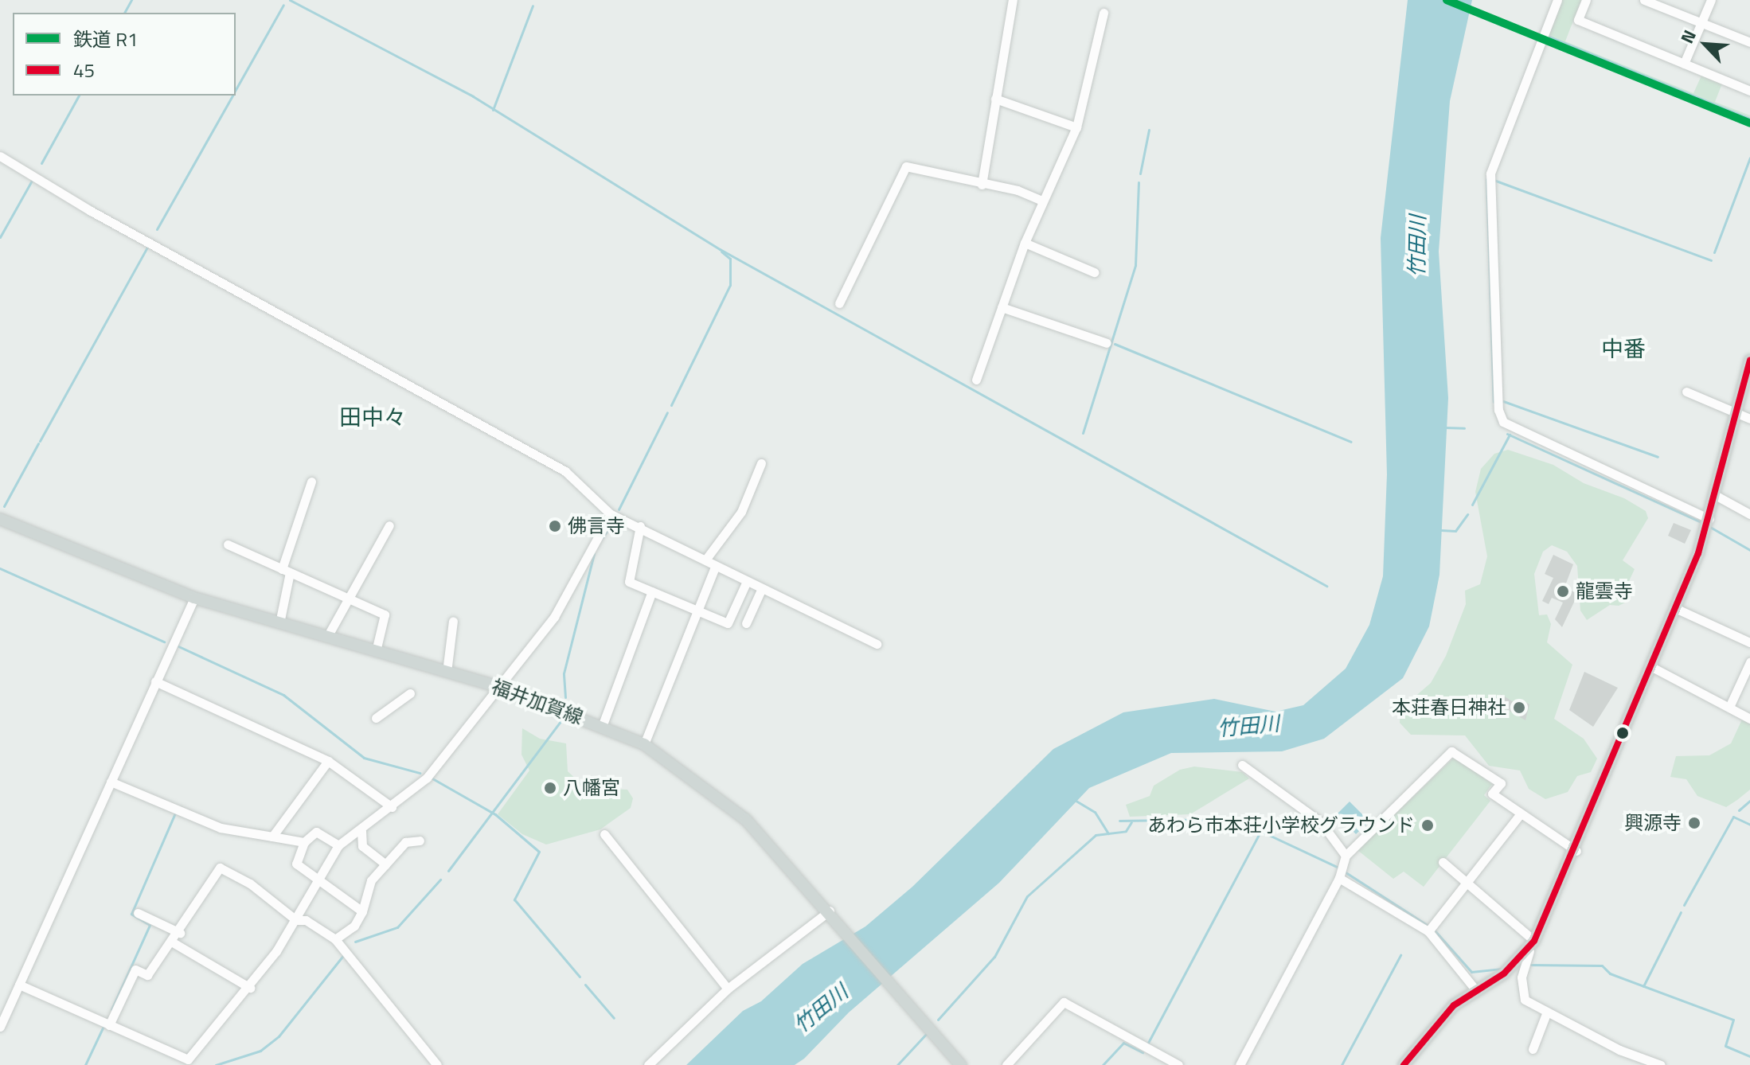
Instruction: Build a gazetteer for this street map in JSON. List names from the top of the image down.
{
  "streets": {
    "main road": ["福井加賀線"]
  },
  "districts": ["中番", "田中々"],
  "water": ["竹田川"],
  "places": [
    "佛言寺",
    "龍雲寺",
    "本荘春日神社",
    "八幡宮",
    "興源寺",
    "あわら市本荘小学校グラウンド"
  ],
  "lines": ["rail line R1", "transit line 45"],
  "legend": ["鉄道 R1", "45"],
  "north": "top left"
}
